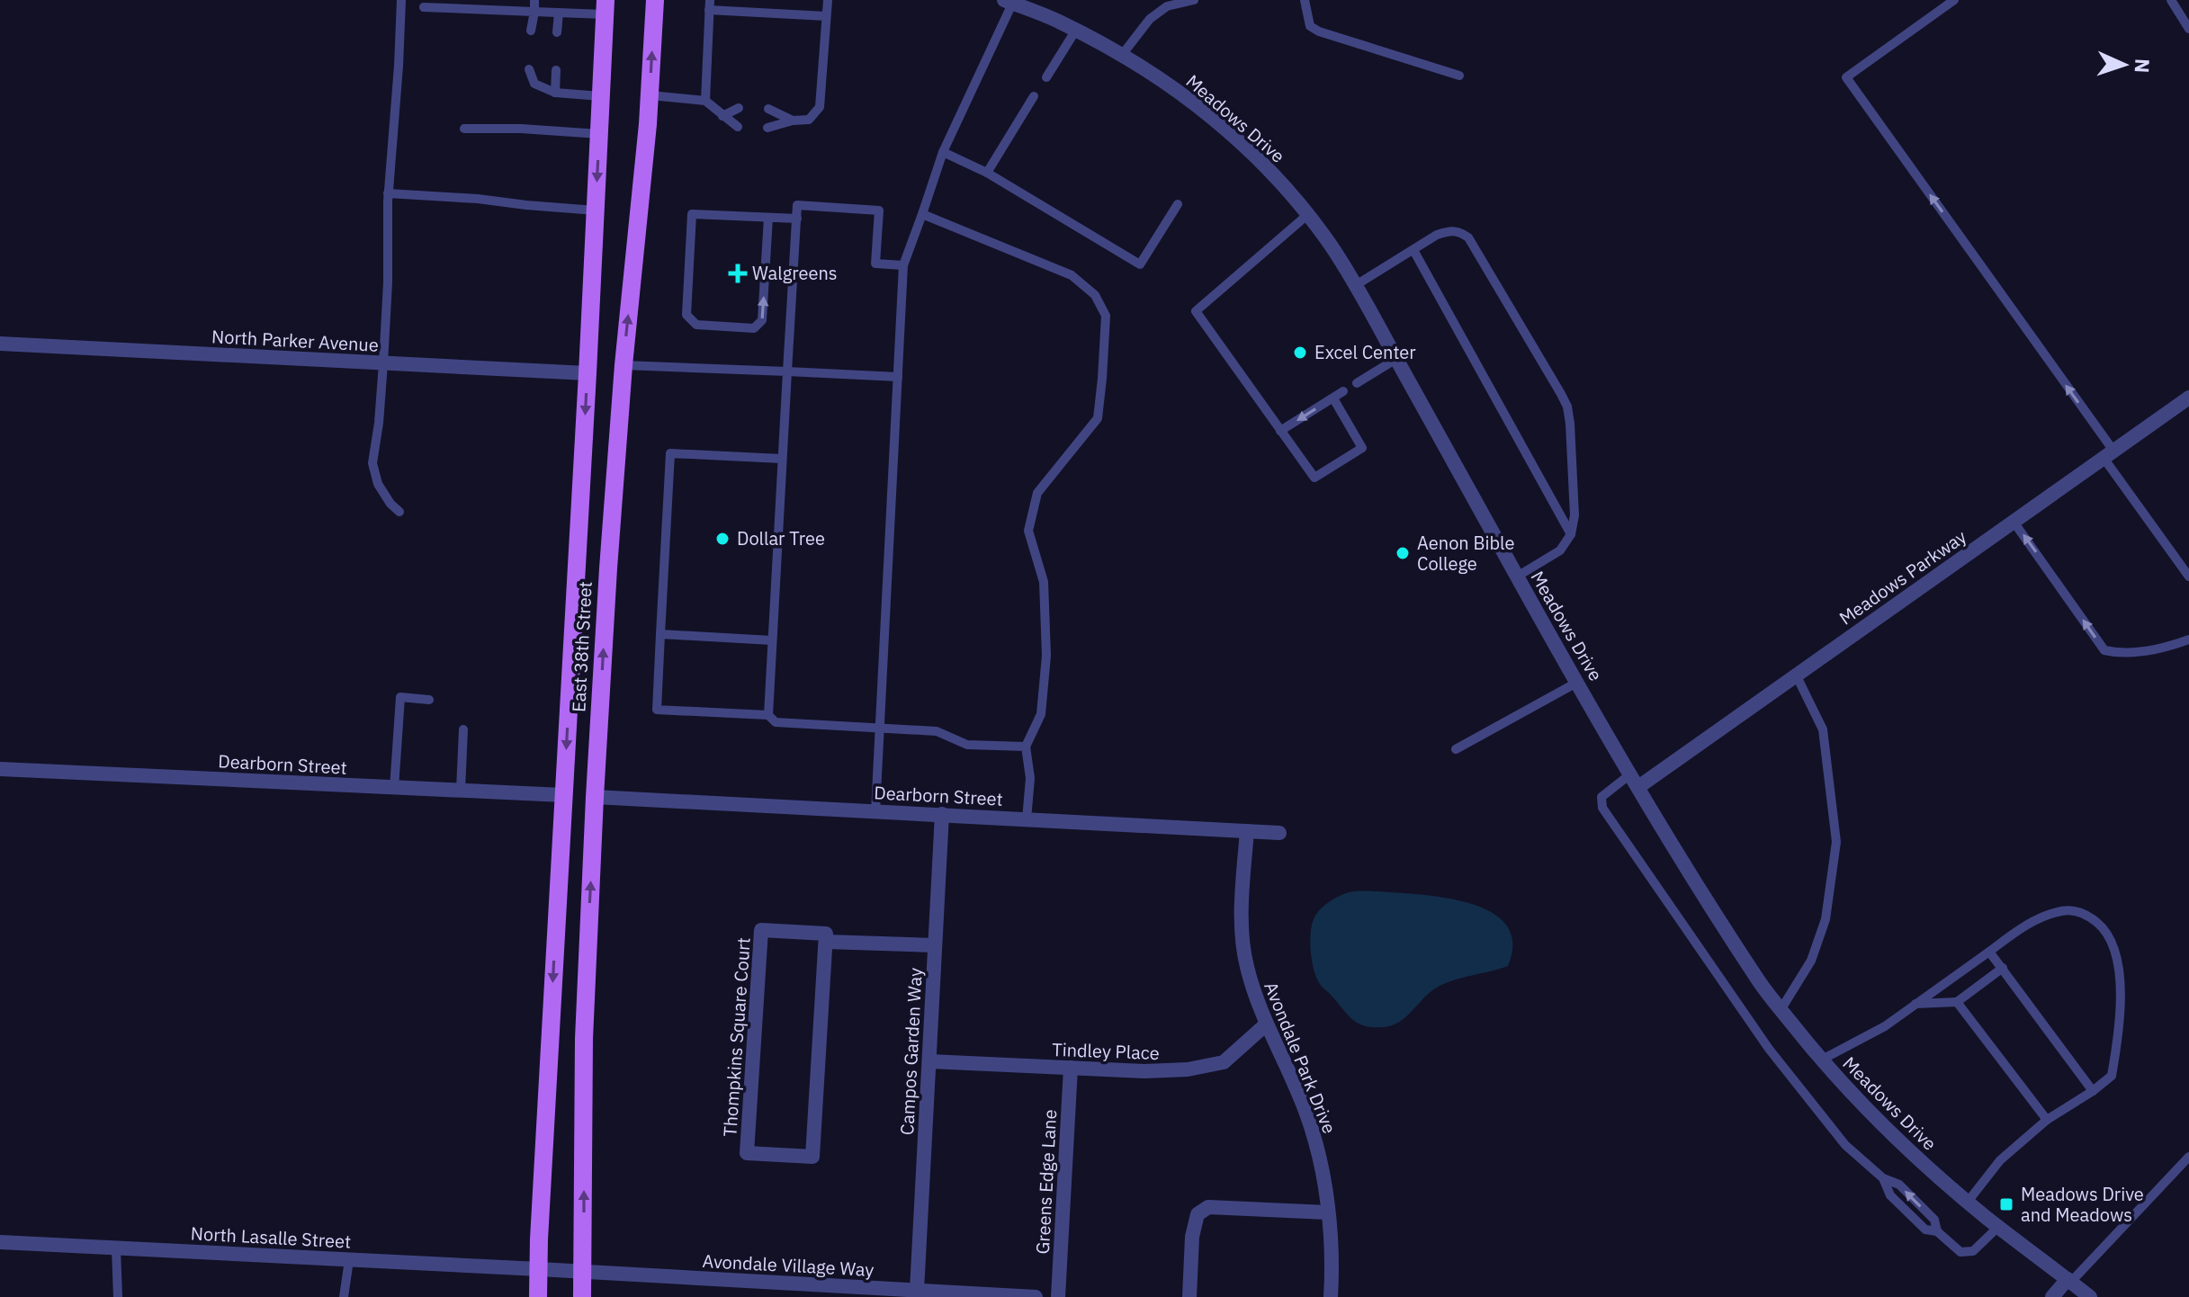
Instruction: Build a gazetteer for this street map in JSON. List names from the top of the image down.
{
  "streets": {
    "main road": ["East 38th Street"],
    "street": [
      "Meadows Drive",
      "North Parker Avenue",
      "Meadows Parkway",
      "Dearborn Street",
      "Thompkins Square Court",
      "Campos Garden Way",
      "Tindley Place",
      "Avondale Park Drive",
      "Greens Edge Lane",
      "North Lasalle Street",
      "Avondale Village Way"
    ]
  },
  "crossings": [
    ["Meadows Drive", "Meadows Parkway"],
    ["North Parker Avenue", "East 38th Street"],
    ["East 38th Street", "Dearborn Street"],
    ["East 38th Street", "North Lasalle Street"],
    ["East 38th Street", "Avondale Village Way"],
    ["Dearborn Street", "Campos Garden Way"],
    ["Dearborn Street", "Avondale Park Drive"],
    ["Thompkins Square Court", "Campos Garden Way"],
    ["Campos Garden Way", "Tindley Place"],
    ["Campos Garden Way", "Avondale Village Way"],
    ["Tindley Place", "Avondale Park Drive"],
    ["Tindley Place", "Greens Edge Lane"],
    ["North Lasalle Street", "Avondale Village Way"]
  ],
  "places": {
    "health": ["Walgreens"],
    "other": ["Excel Center", "Dollar Tree", "Aenon Bible College"],
    "transit": ["Meadows Drive and Meadows"]
  },
  "north": "right"
}
